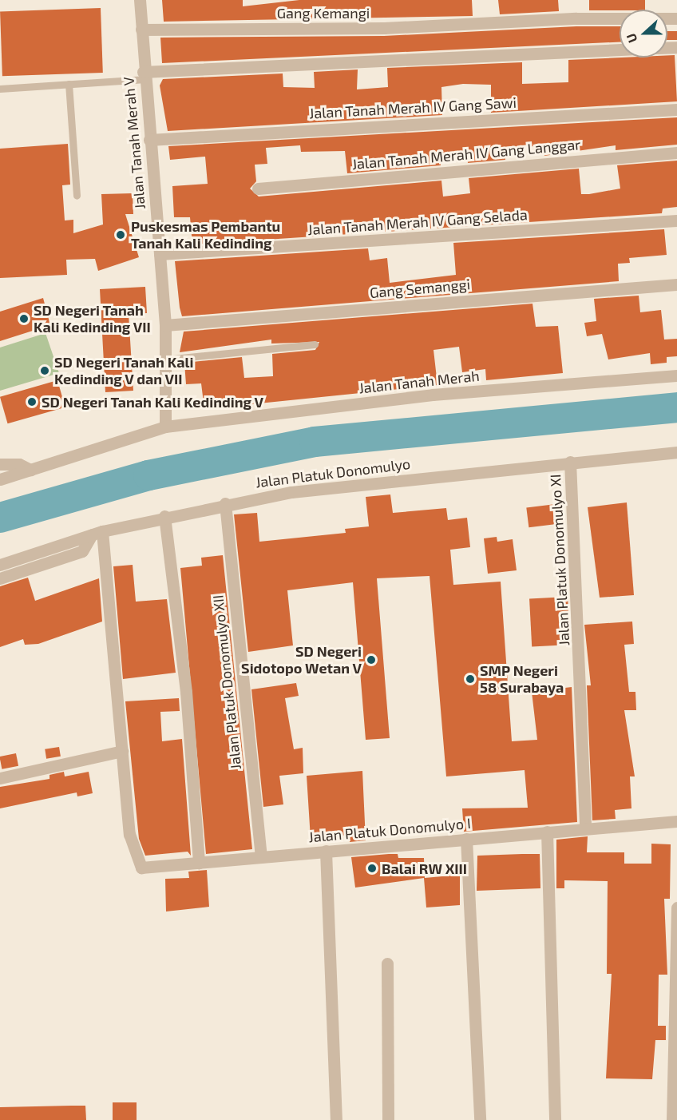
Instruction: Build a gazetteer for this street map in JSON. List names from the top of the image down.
{
  "streets": {
    "street": [
      "Gang Kemangi",
      "Jalan Tanah Merah IV Gang Sawi",
      "Jalan Tanah Merah V",
      "Jalan Tanah Merah IV Gang Langgar",
      "Jalan Tanah Merah IV Gang Selada",
      "Gang Semanggi",
      "Jalan Tanah Merah",
      "Jalan Platuk Donomulyo",
      "Jalan Platuk Donomulyo XI",
      "Jalan Platuk Donomulyo XII",
      "Jalan Platuk Donomulyo I"
    ]
  },
  "crossings": [
    ["Gang Kemangi", "Jalan Tanah Merah V"],
    ["Jalan Tanah Merah IV Gang Sawi", "Jalan Tanah Merah V"],
    ["Jalan Tanah Merah V", "Jalan Tanah Merah IV Gang Selada"],
    ["Jalan Tanah Merah V", "Gang Semanggi"],
    ["Jalan Tanah Merah V", "Jalan Tanah Merah"],
    ["Jalan Platuk Donomulyo", "Jalan Platuk Donomulyo XI"],
    ["Jalan Platuk Donomulyo", "Jalan Platuk Donomulyo XII"],
    ["Jalan Platuk Donomulyo XI", "Jalan Platuk Donomulyo I"],
    ["Jalan Platuk Donomulyo XII", "Jalan Platuk Donomulyo I"]
  ],
  "places": [
    "Puskesmas Pembantu Tanah Kali Kedinding",
    "SD Negeri Tanah Kali Kedinding VII",
    "SD Negeri Tanah Kali Kedinding V dan VII",
    "SD Negeri Tanah Kali Kedinding V",
    "SD Negeri Sidotopo Wetan V",
    "SMP Negeri 58 Surabaya",
    "Balai RW XIII"
  ],
  "north": "left"
}
